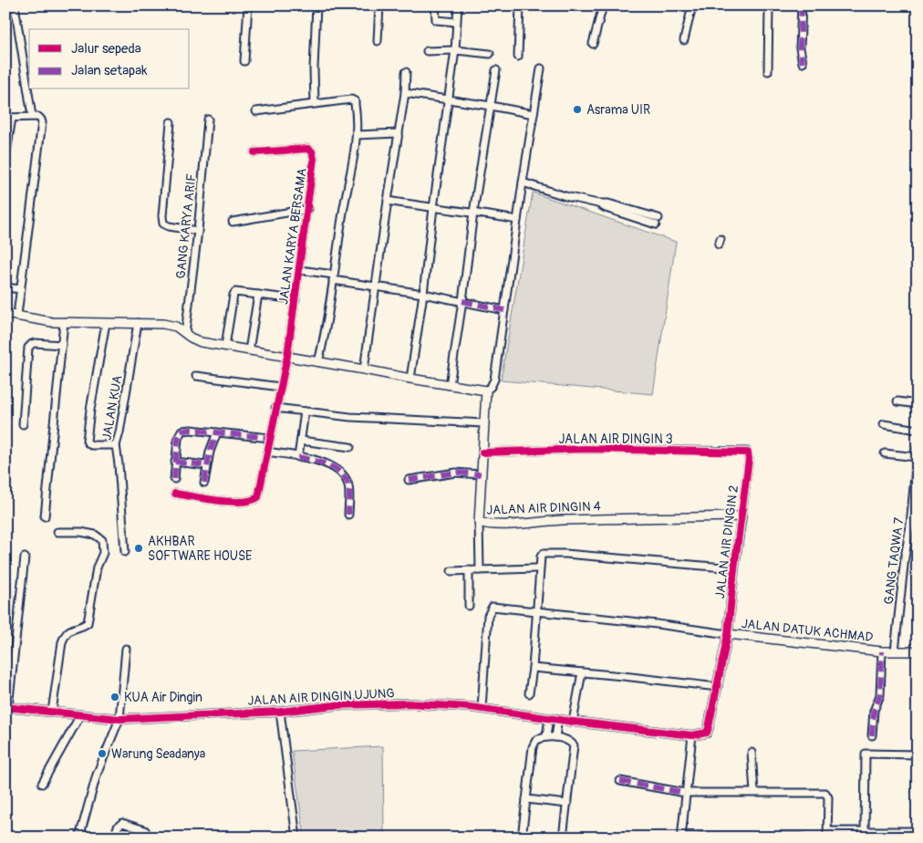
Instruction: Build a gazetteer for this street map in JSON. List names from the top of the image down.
{
  "streets": {
    "street": [
      "GANG KARYA ARIF",
      "JALAN KARYA BERSAMA",
      "JALAN KUA",
      "JALAN AIR DINGIN 3",
      "JALAN AIR DINGIN 4",
      "JALAN AIR DINGIN 2",
      "GANG TAQWA 7",
      "JALAN DATUK ACHMAD",
      "JALAN AIR DINGIN UJUNG"
    ]
  },
  "crossings": [
    ["JALAN AIR DINGIN 3", "JALAN AIR DINGIN 4"],
    ["JALAN AIR DINGIN 3", "JALAN AIR DINGIN 2"],
    ["JALAN AIR DINGIN 4", "JALAN AIR DINGIN 2"],
    ["JALAN AIR DINGIN 2", "JALAN DATUK ACHMAD"],
    ["GANG TAQWA 7", "JALAN DATUK ACHMAD"],
    ["JALAN DATUK ACHMAD", "JALAN AIR DINGIN UJUNG"]
  ],
  "places": [
    "Asrama UIR",
    "AKHBAR SOFTWARE HOUSE",
    "KUA Air Dingin",
    "Warung Seadanya"
  ],
  "legend": ["Jalur sepeda", "Jalan setapak"]
}
